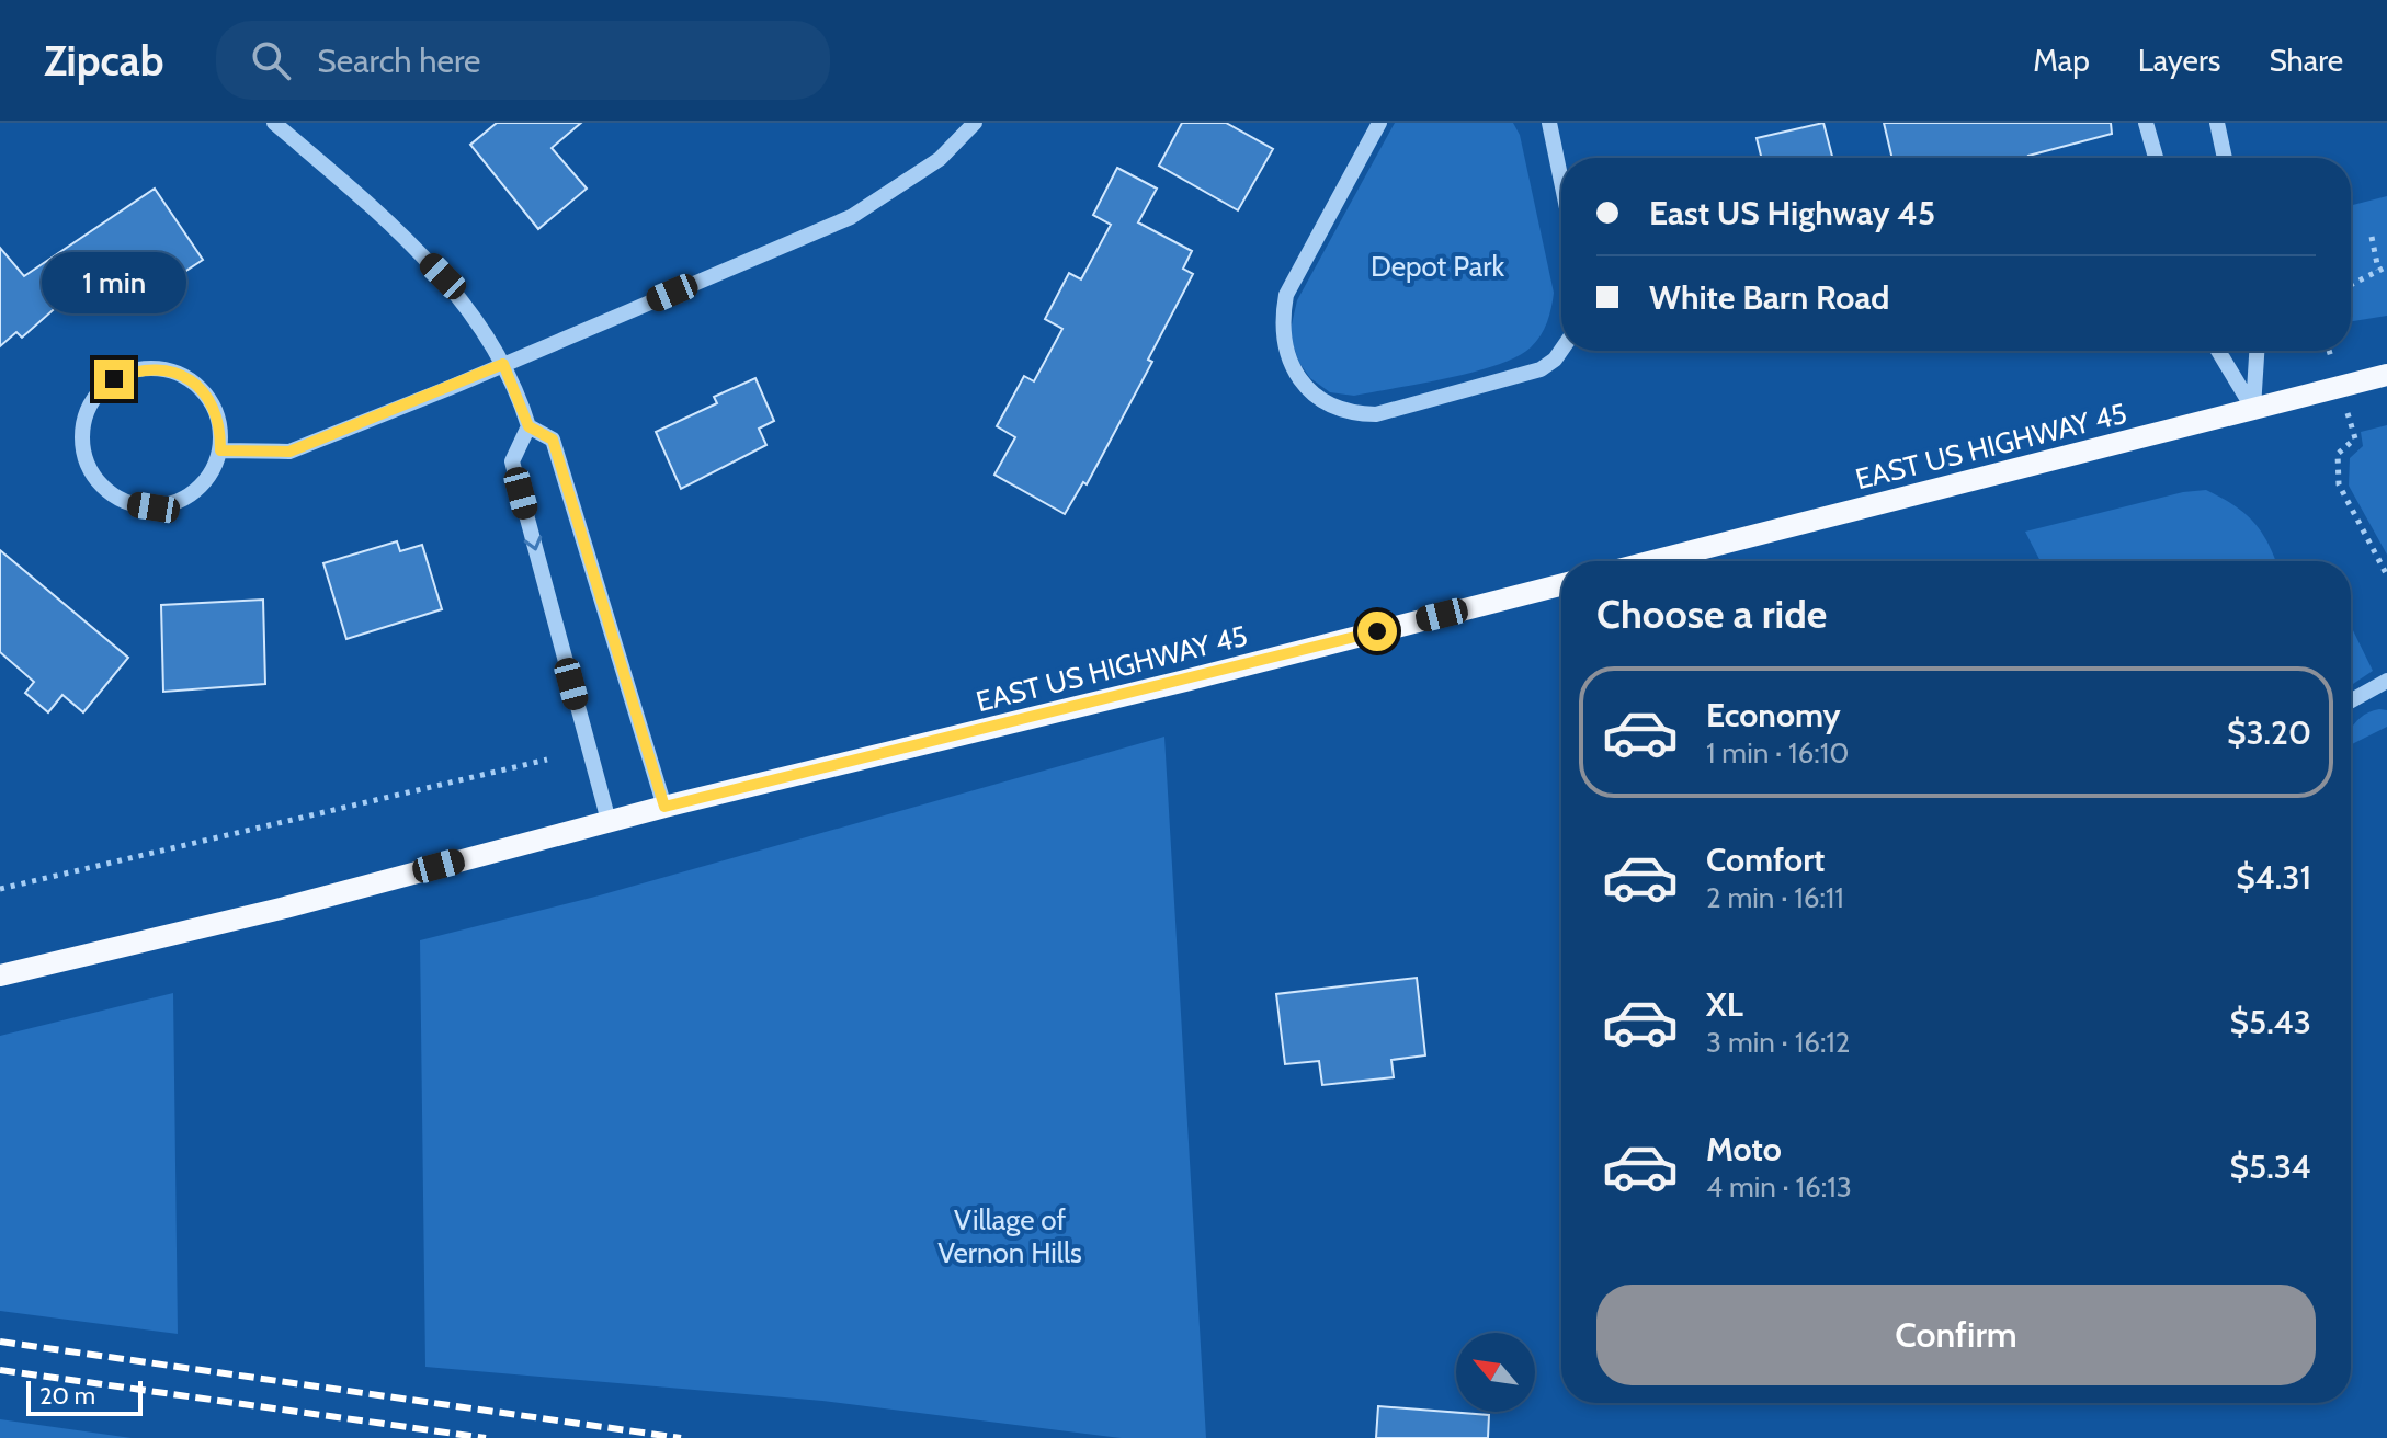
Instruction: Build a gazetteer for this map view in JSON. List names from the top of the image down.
{
  "streets": {
    "main road": ["EAST US HIGHWAY 45"]
  },
  "parks": ["Depot Park", "Village of Vernon Hills"],
  "scale_bar": "20 m",
  "north": "top left",
  "page": {
    "header": "Zipcab",
    "search": "Search here",
    "nav": ["Map", "Layers", "Share"],
    "banner": ["East US Highway 45", "White Barn Road"],
    "bubble": "1 min",
    "heading": "Choose a ride",
    "list": [
      {
        "name": "Economy",
        "note": "1 min · 16:10",
        "value": "$3.20"
      },
      {
        "name": "Comfort",
        "note": "2 min · 16:11",
        "value": "$4.31"
      },
      {
        "name": "XL",
        "note": "3 min · 16:12",
        "value": "$5.43"
      },
      {
        "name": "Moto",
        "note": "4 min · 16:13",
        "value": "$5.34"
      }
    ],
    "buttons": "Confirm",
    "scale": "20 m"
  }
}
